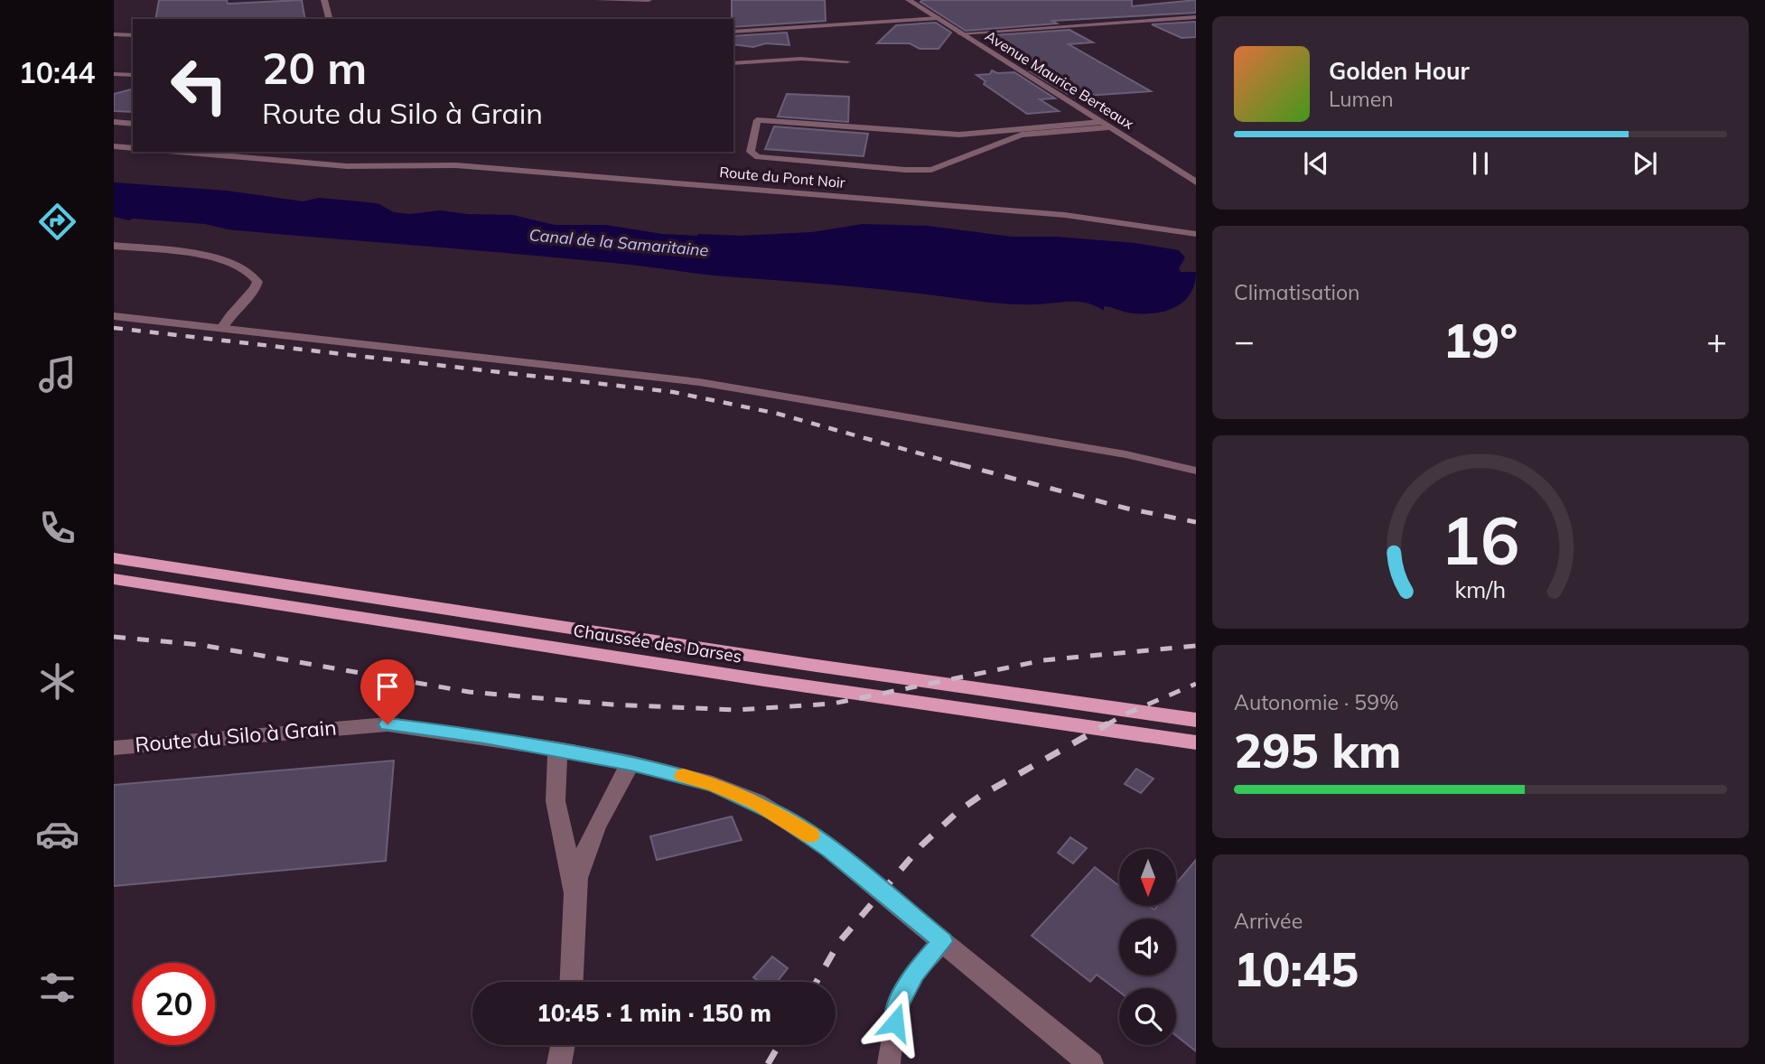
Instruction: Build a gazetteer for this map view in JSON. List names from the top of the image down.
{
  "streets": {
    "main road": ["Chaussée des Darses"],
    "street": ["Avenue Maurice Berteaux", "Route du Silo à Grain"],
    "lane": ["Route du Pont Noir"]
  },
  "water": ["Canal de la Samaritaine"],
  "north": "bottom",
  "page": {
    "tabs": "10:44",
    "turn": ["20 m", "Route du Silo à Grain"],
    "song": ["Golden Hour", "Lumen"],
    "tile": [
      "Climatisation",
      ["Autonomie · 59%", "295 km"],
      ["Arrivée", "10:45"]
    ],
    "heat": ["−", "19°", "+"],
    "limit": "20",
    "trip": "10:45 · 1 min · 150 m",
    "gauge": ["16", "km/h"]
  }
}
